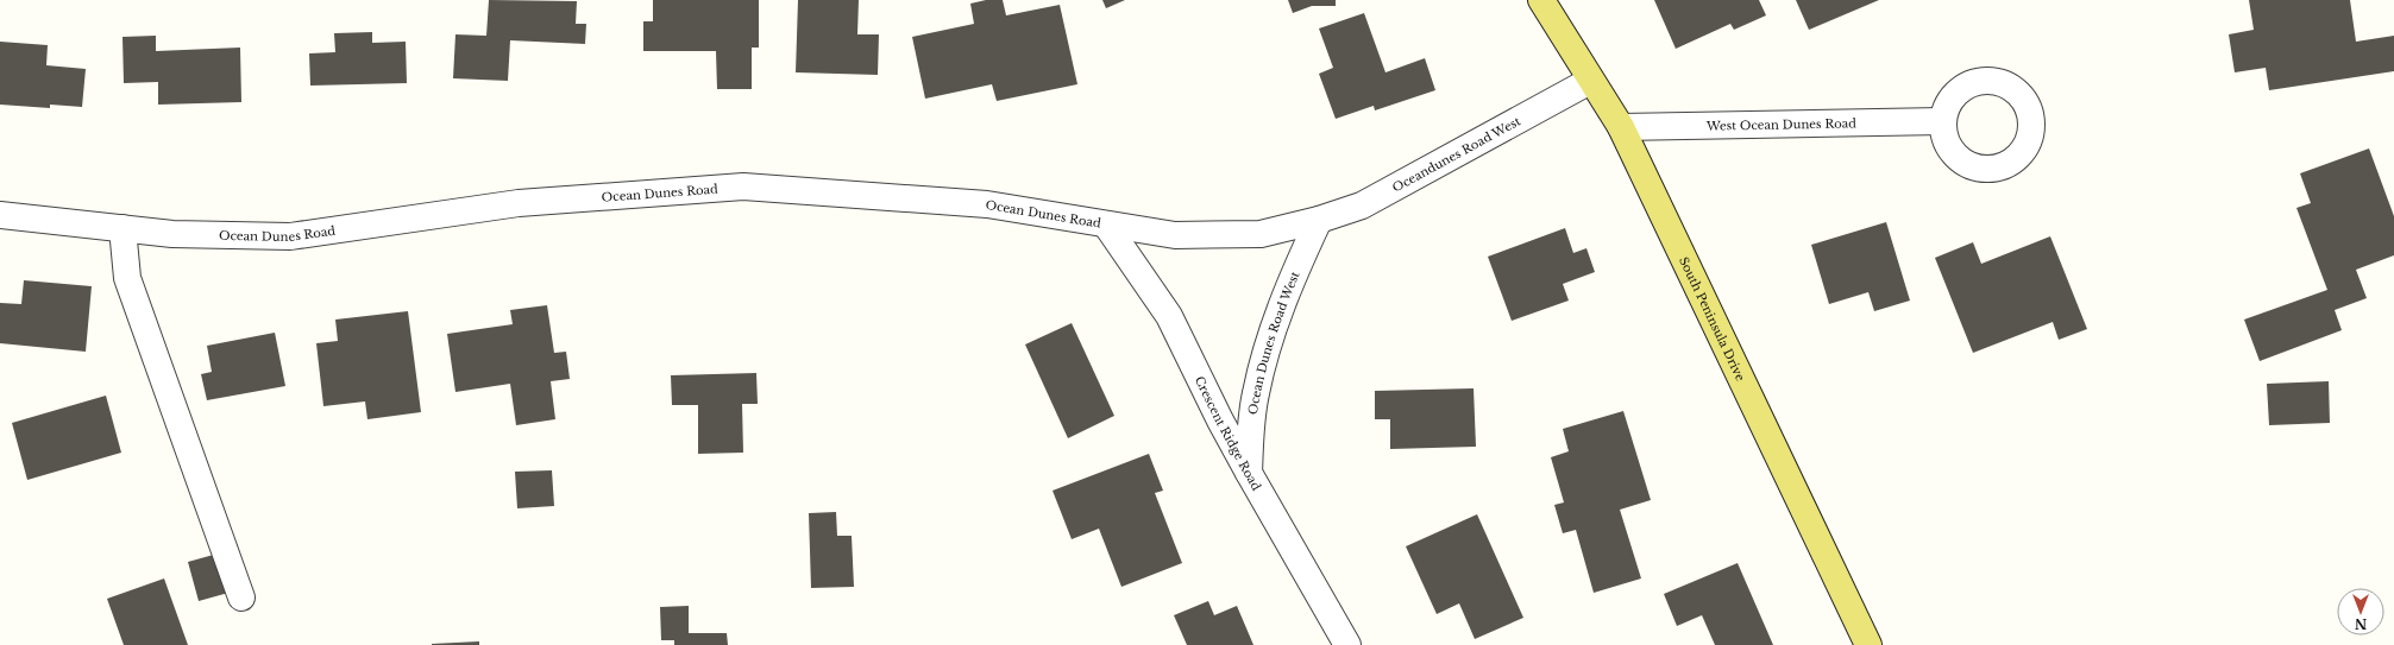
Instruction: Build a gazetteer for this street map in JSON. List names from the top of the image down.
{
  "streets": {
    "main road": ["South Peninsula Drive"],
    "street": [
      "West Ocean Dunes Road",
      "Oceandunes Road West",
      "Ocean Dunes Road",
      "Ocean Dunes Road West",
      "Crescent Ridge Road"
    ]
  },
  "crossings": [
    ["West Ocean Dunes Road", "South Peninsula Drive"],
    ["Oceandunes Road West", "Ocean Dunes Road"],
    ["Oceandunes Road West", "South Peninsula Drive"],
    ["Oceandunes Road West", "Ocean Dunes Road West"],
    ["Ocean Dunes Road", "Ocean Dunes Road West"],
    ["Ocean Dunes Road", "Crescent Ridge Road"],
    ["Ocean Dunes Road West", "Crescent Ridge Road"]
  ],
  "north": "bottom"
}
